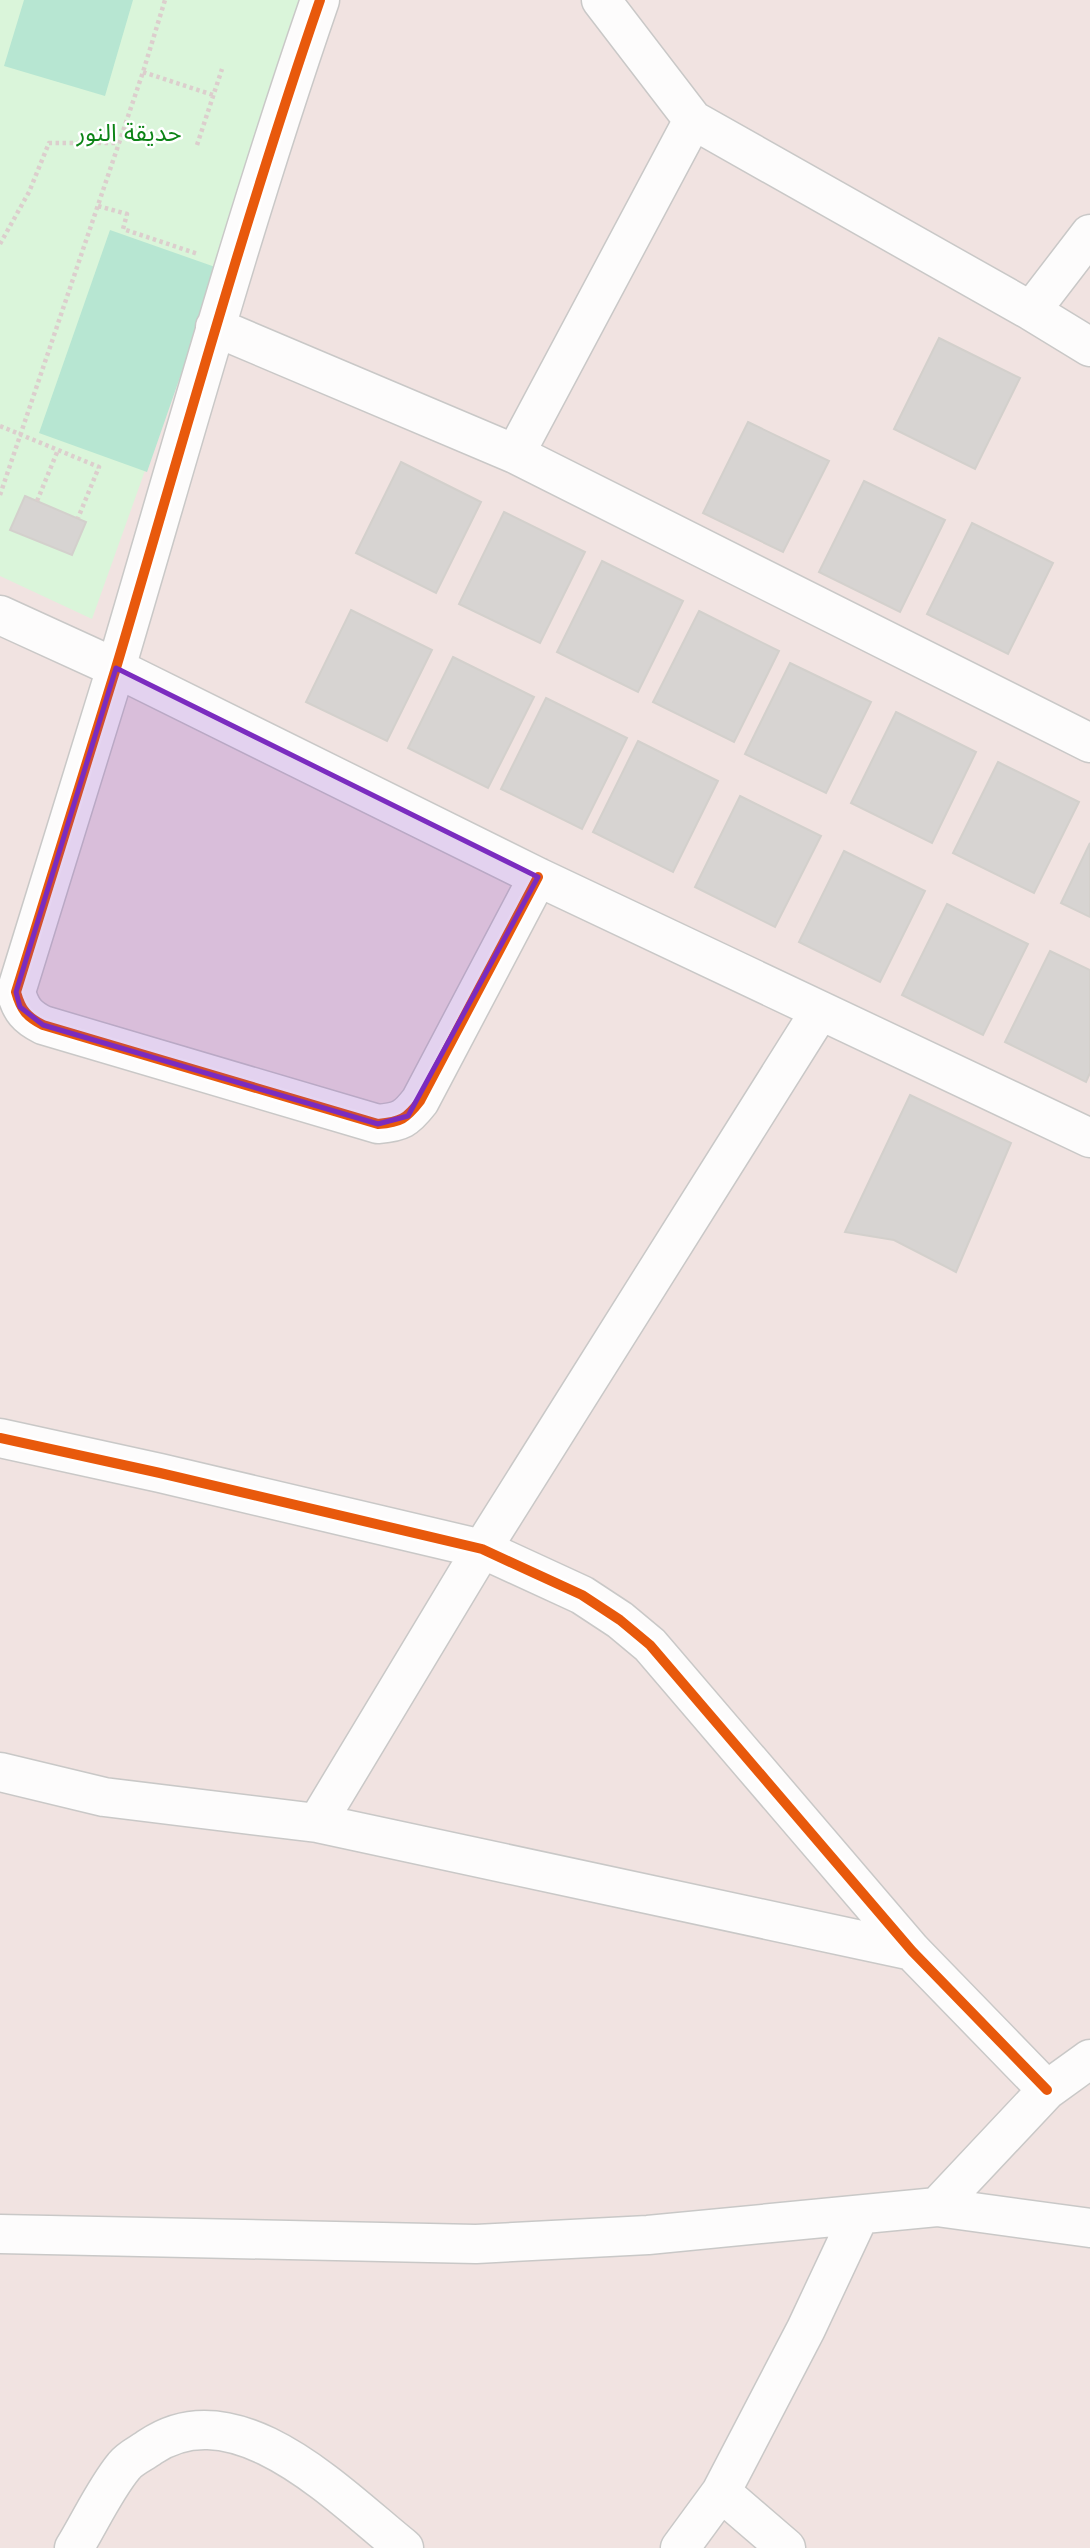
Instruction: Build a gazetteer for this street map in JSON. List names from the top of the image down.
{
  "parks": ["حديقة النور"]
}
